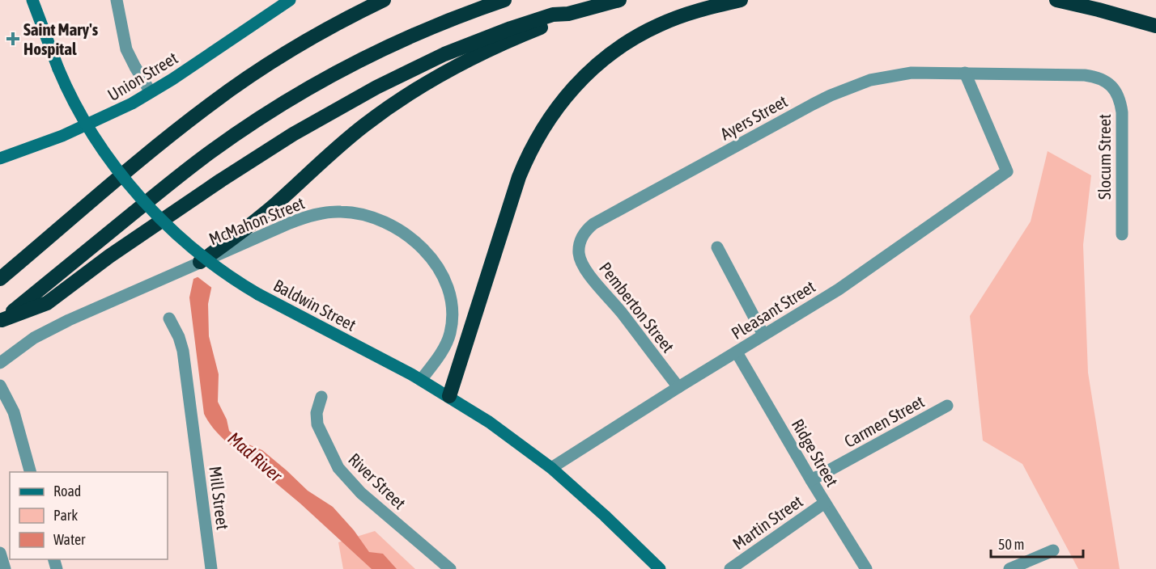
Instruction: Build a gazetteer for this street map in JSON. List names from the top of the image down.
{
  "streets": {
    "main road": ["Union Street", "Baldwin Street"],
    "street": [
      "Ayers Street",
      "Slocum Street",
      "McMahon Street",
      "Pemberton Street",
      "Pleasant Street",
      "Carmen Street",
      "Ridge Street",
      "River Street",
      "Mill Street",
      "Martin Street"
    ]
  },
  "crossings": [
    ["Ayers Street", "Slocum Street"],
    ["Ayers Street", "Pemberton Street"],
    ["Ayers Street", "Pleasant Street"],
    ["Slocum Street", "Pleasant Street"],
    ["McMahon Street", "Baldwin Street"],
    ["Baldwin Street", "Pleasant Street"],
    ["Pemberton Street", "Pleasant Street"],
    ["Pleasant Street", "Ridge Street"],
    ["Carmen Street", "Ridge Street"],
    ["Ridge Street", "Martin Street"]
  ],
  "water": ["Mad River"],
  "places": {
    "health": ["Saint Mary's Hospital"]
  },
  "legend": ["Road", "Park", "Water"],
  "scale_bar": "50 m"
}
